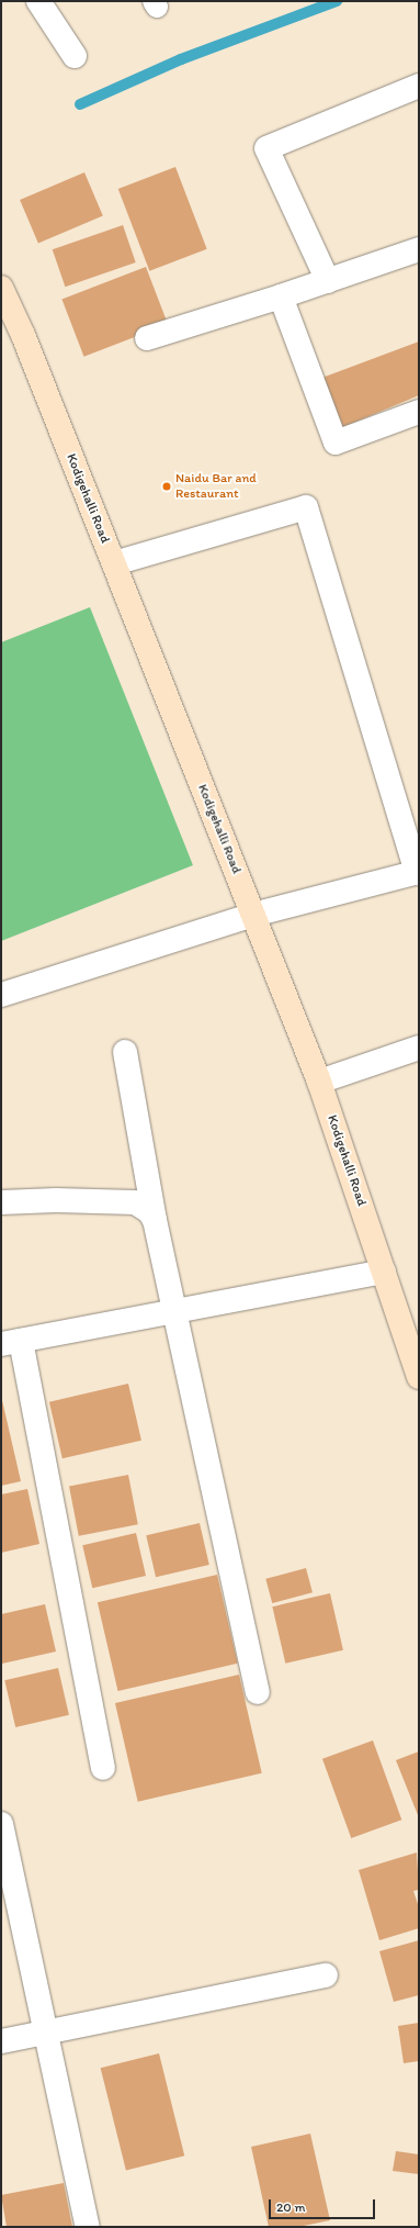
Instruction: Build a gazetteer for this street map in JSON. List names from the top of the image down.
{
  "streets": {
    "main road": ["Kodigehalli Road"]
  },
  "places": ["Naidu Bar and Restaurant"],
  "scale_bar": "20 m"
}
